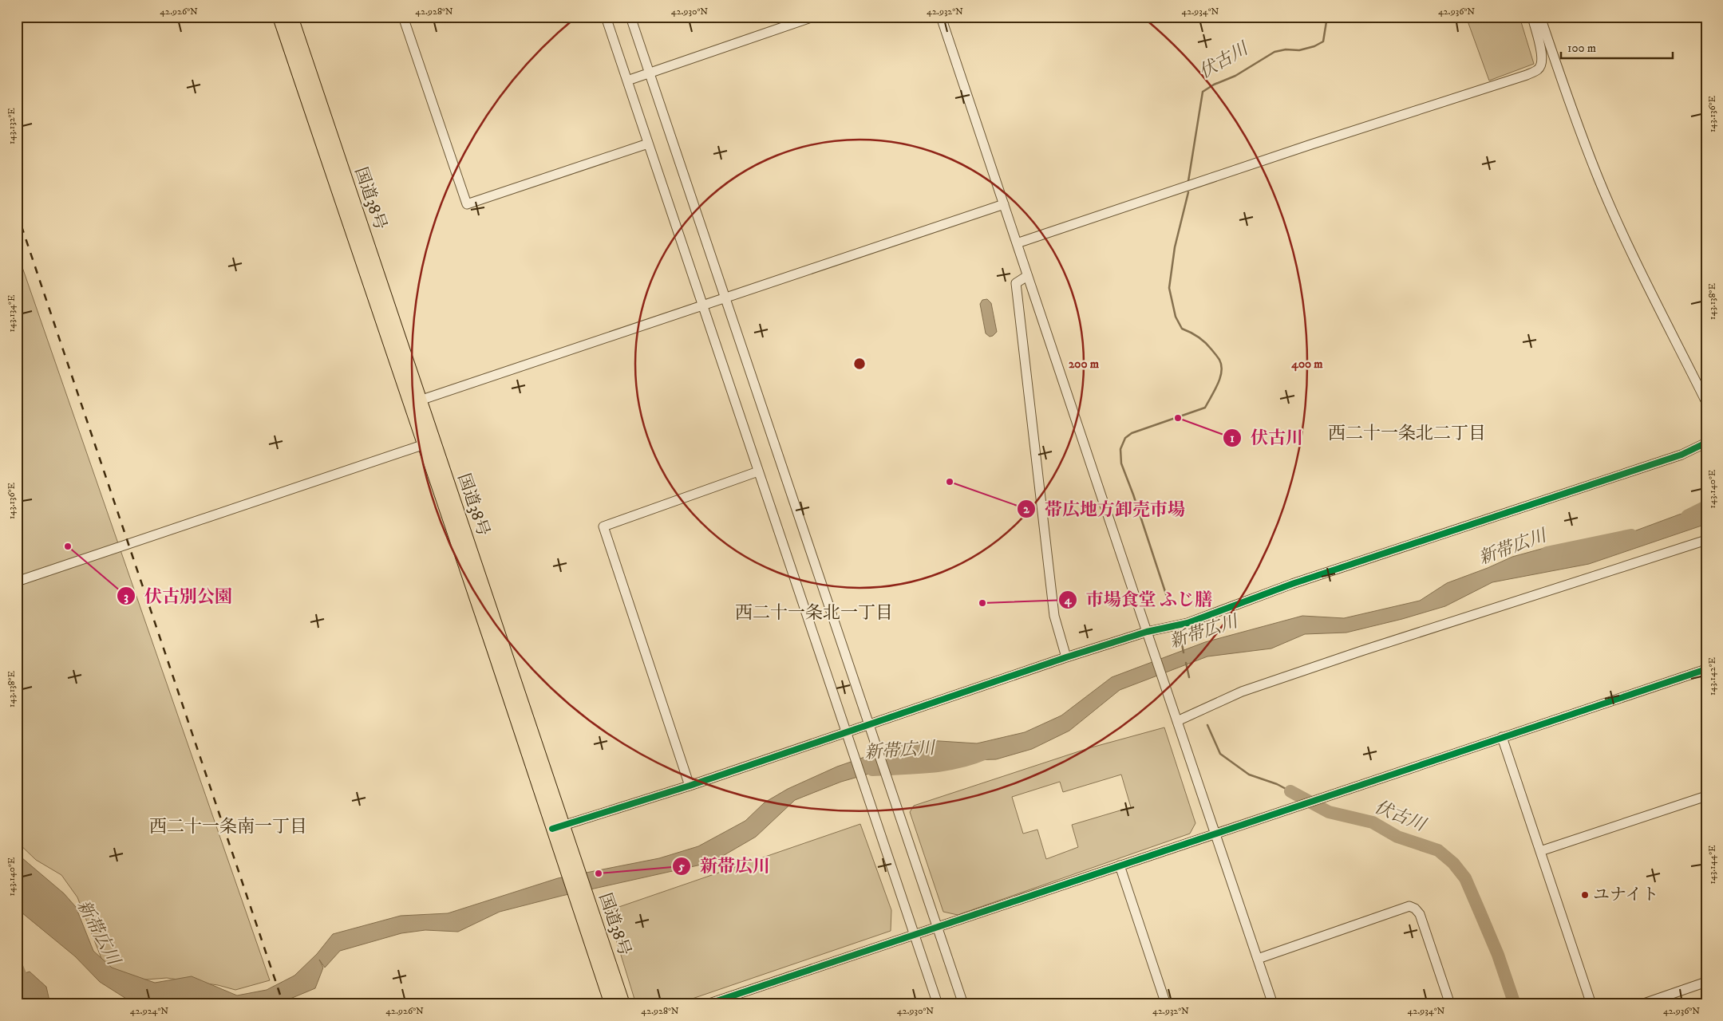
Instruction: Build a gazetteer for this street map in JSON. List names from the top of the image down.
{
  "streets": {
    "highway": ["国道38号"]
  },
  "districts": ["西二十一条北二丁目", "西二十一条北一丁目", "西二十一条南一丁目"],
  "water": ["伏古川", "新帯広川"],
  "places": [
    "伏古川",
    "帯広地方卸売市場",
    "伏古別公園",
    "市場食堂 ふじ膳",
    "新帯広川",
    "ユナイト"
  ],
  "scale_bar": "100 m",
  "coordinates": [
    "42.926°N",
    "42.928°N",
    "42.930°N",
    "42.932°N",
    "42.934°N",
    "42.936°N",
    "143.136°E",
    "143.132°E",
    "143.138°E",
    "143.134°E",
    "143.140°E",
    "143.142°E",
    "143.144°E",
    "42.924°N"
  ],
  "rings": ["200 m", "400 m"]
}
